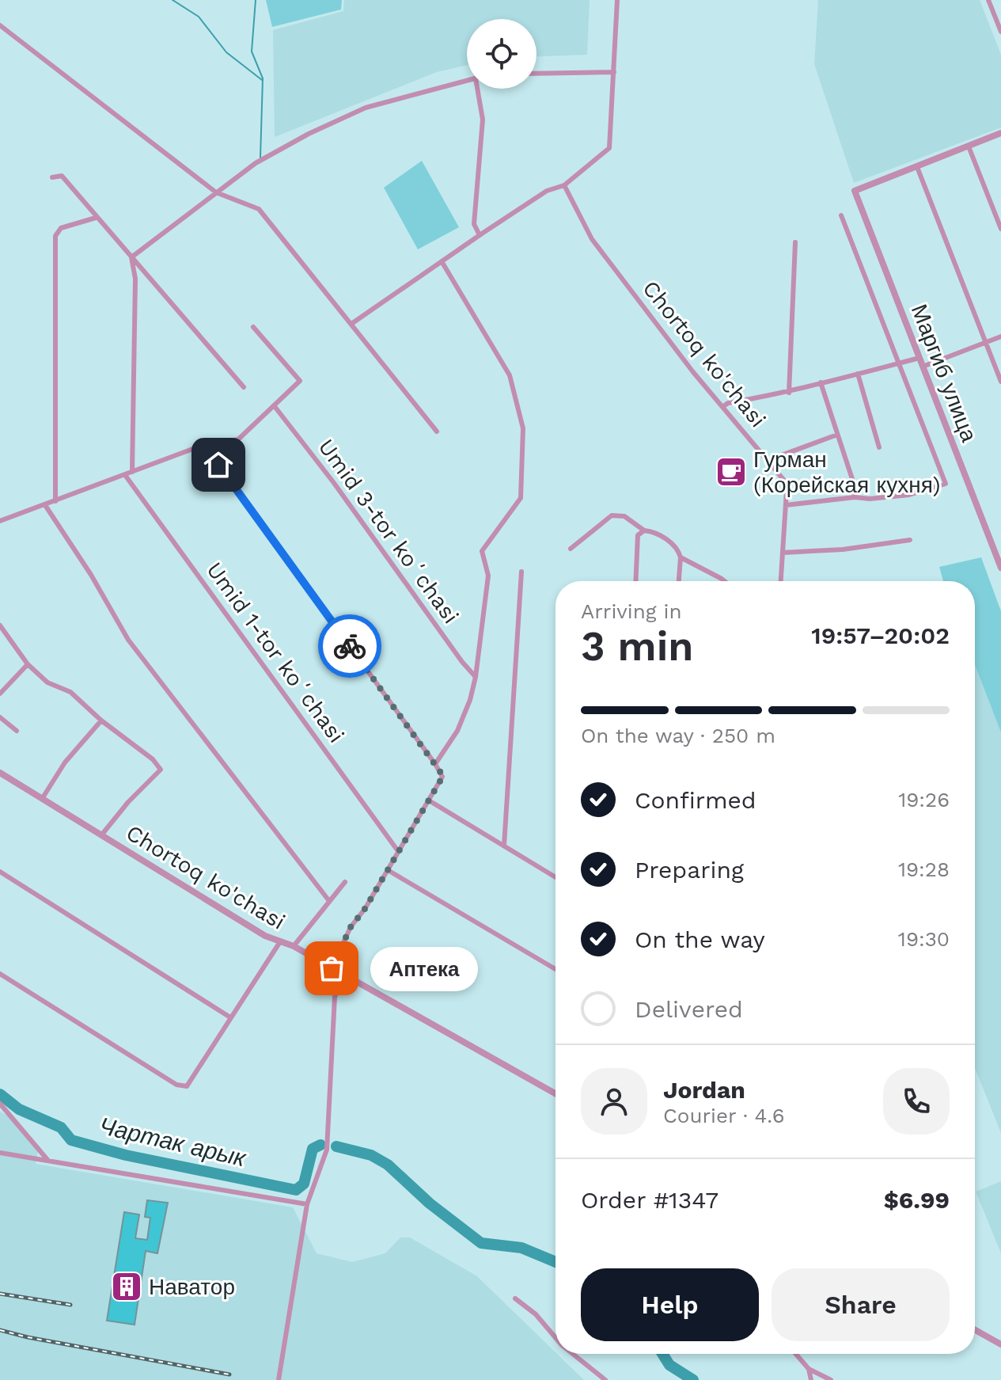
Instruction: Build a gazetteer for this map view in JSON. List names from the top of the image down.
{
  "streets": {
    "street": [
      "Chortoq ko'chasi",
      "Маргиб улица",
      "Umid 3-tor koʻchasi",
      "Umid 1-tor koʻchasi"
    ]
  },
  "water": ["Чартак арык"],
  "places": {
    "cafe": ["Гурман (Корейская кухня)"],
    "other": ["Аптека"],
    "building": ["Наватор"]
  },
  "page": {
    "heading": ["3 min", "Arriving in", "19:57–20:02"],
    "panel": [
      "Jordan",
      "Courier · 4.6",
      "Order #1347",
      "$6.99"
    ],
    "bar": "On the way · 250 m",
    "list": [
      ["Confirmed", "19:26"],
      ["Preparing", "19:28"],
      ["On the way", "19:30"],
      "Delivered"
    ],
    "bubble": "Аптека",
    "buttons": ["Help", "Share"]
  }
}
